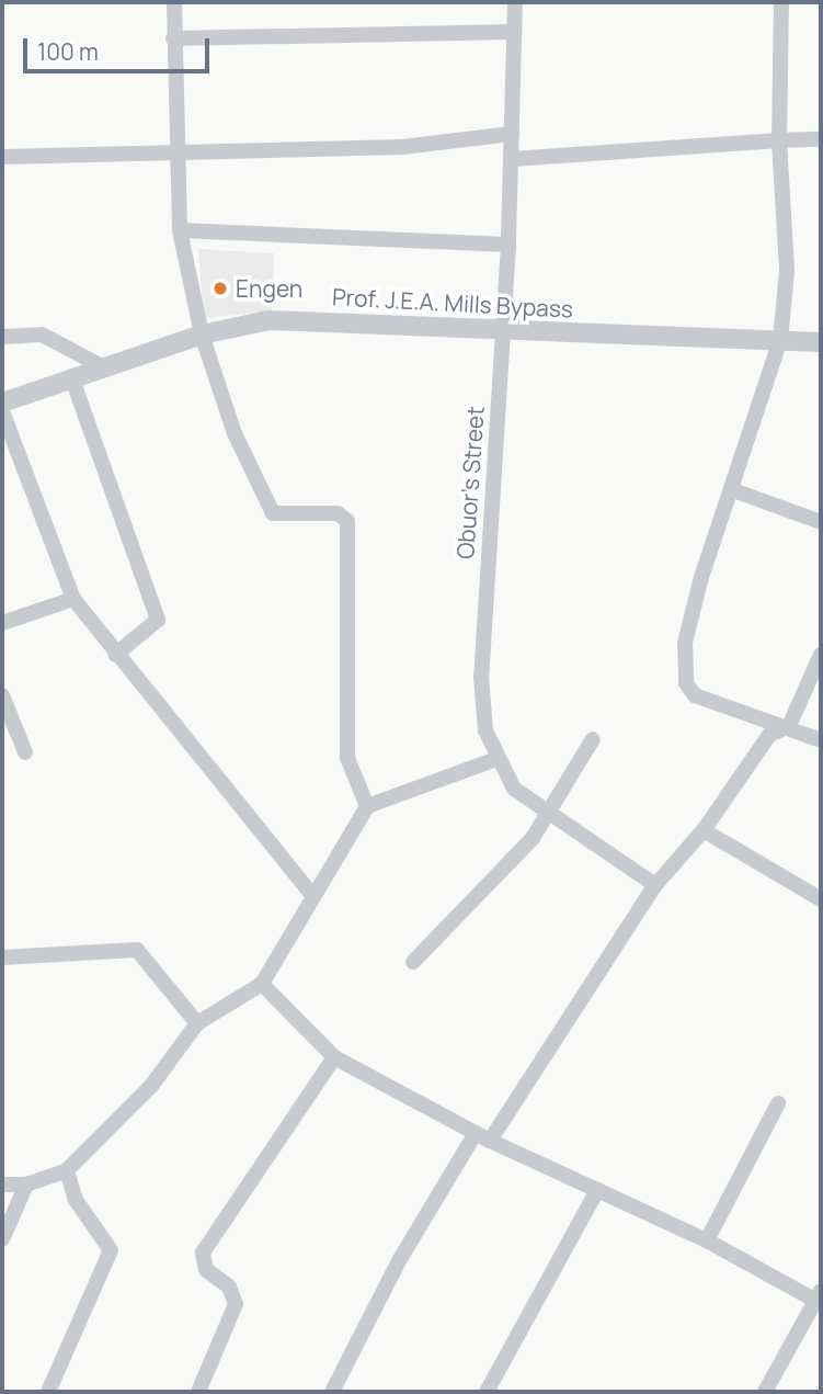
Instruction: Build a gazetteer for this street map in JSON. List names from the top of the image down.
{
  "streets": {
    "street": ["Prof. J.E.A. Mills Bypass", "Obuor’s Street"]
  },
  "crossings": [
    ["Prof. J.E.A. Mills Bypass", "Obuor’s Street"]
  ],
  "places": ["Engen"],
  "scale_bar": "100 m"
}
